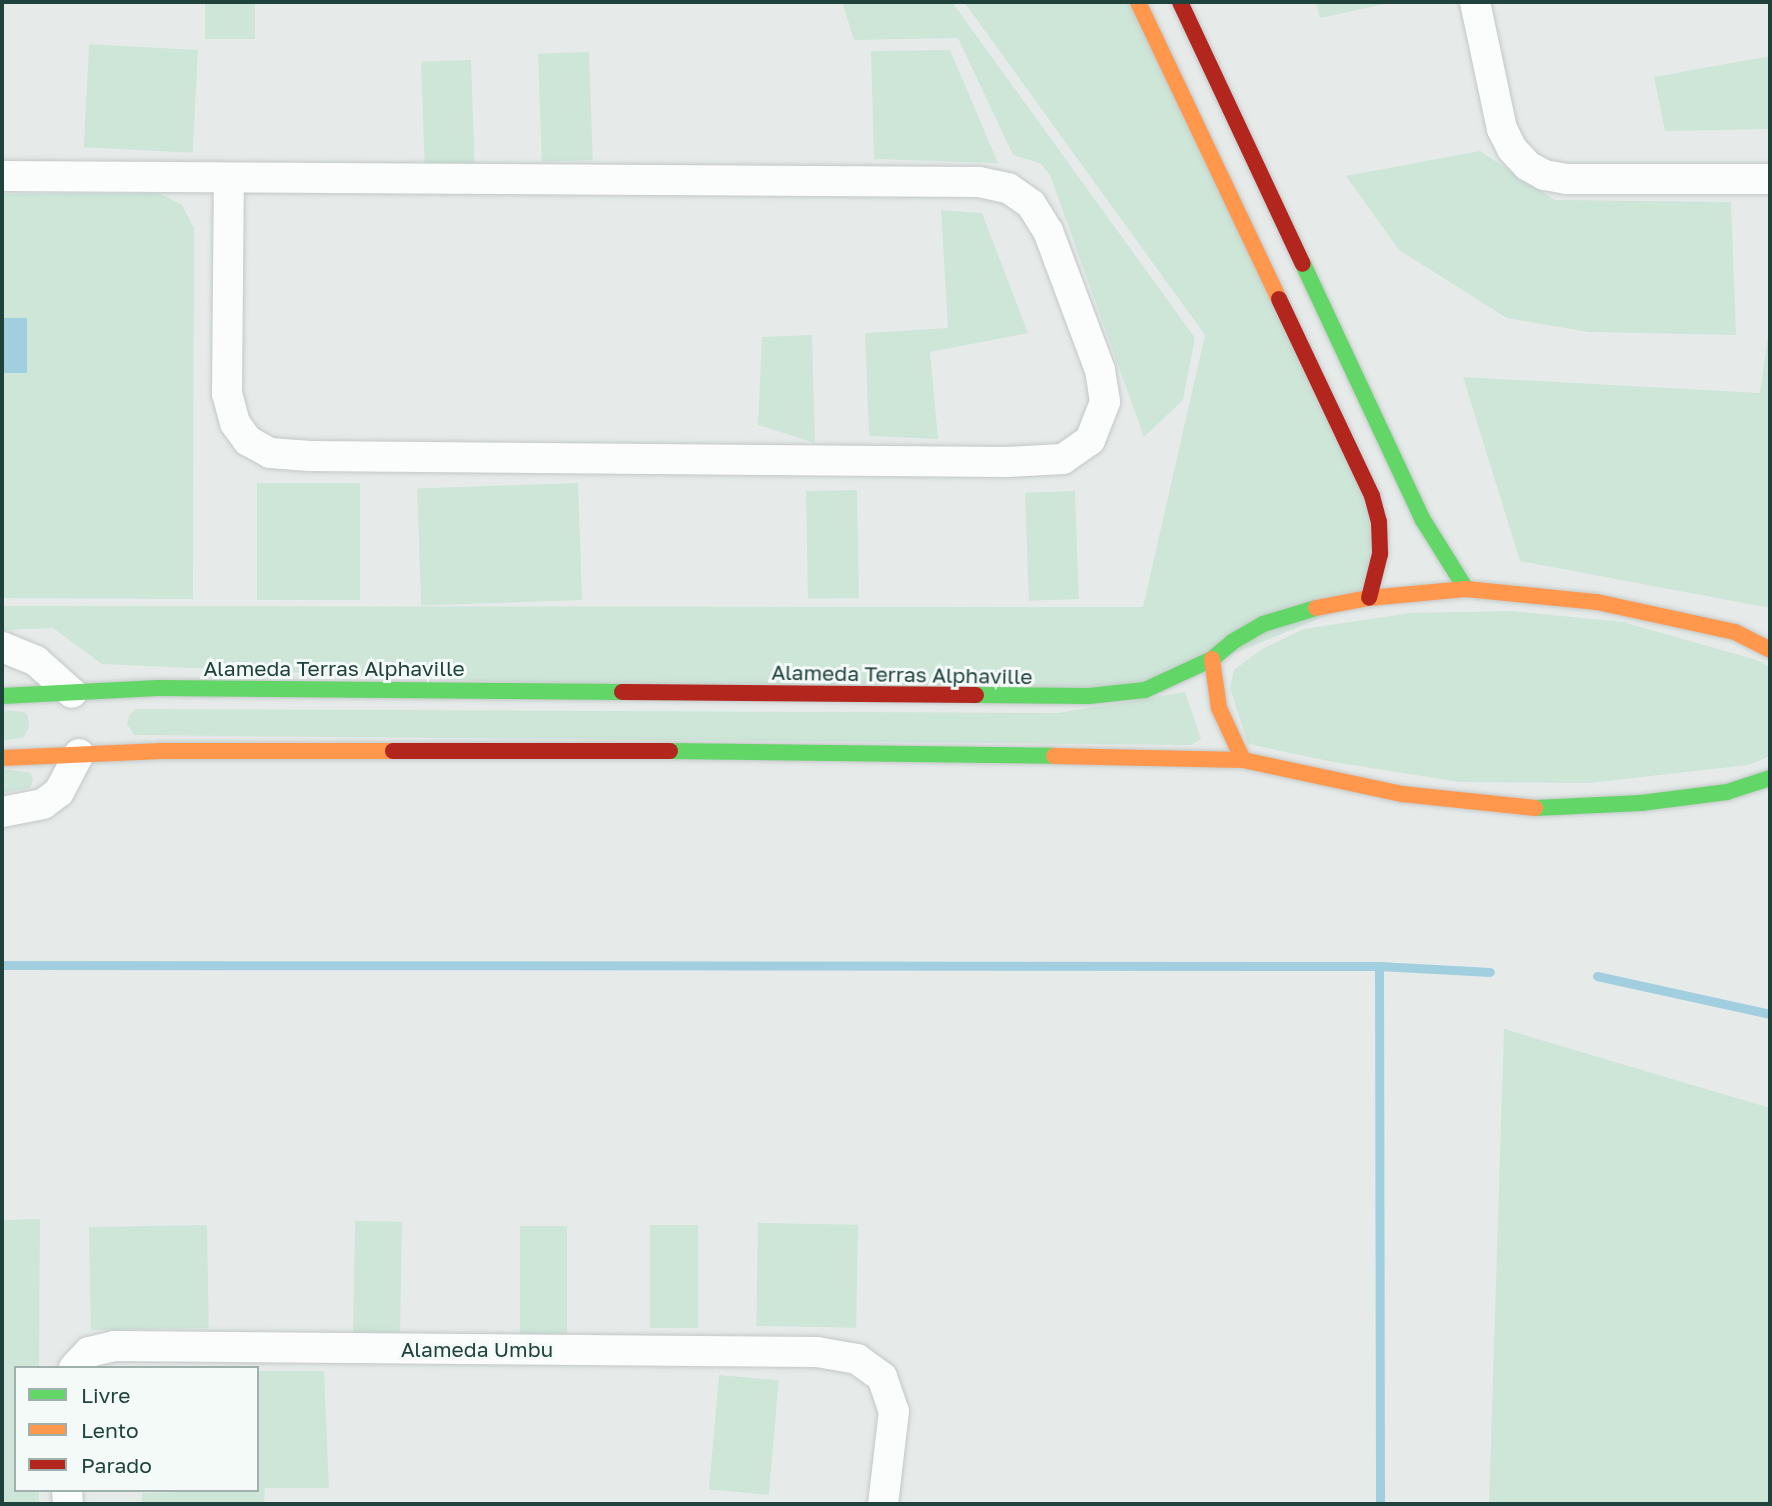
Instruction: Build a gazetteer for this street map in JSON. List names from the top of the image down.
{
  "streets": {
    "street": ["Alameda Terras Alphaville", "Alameda Umbu"]
  },
  "legend": ["Livre", "Lento", "Parado"]
}
